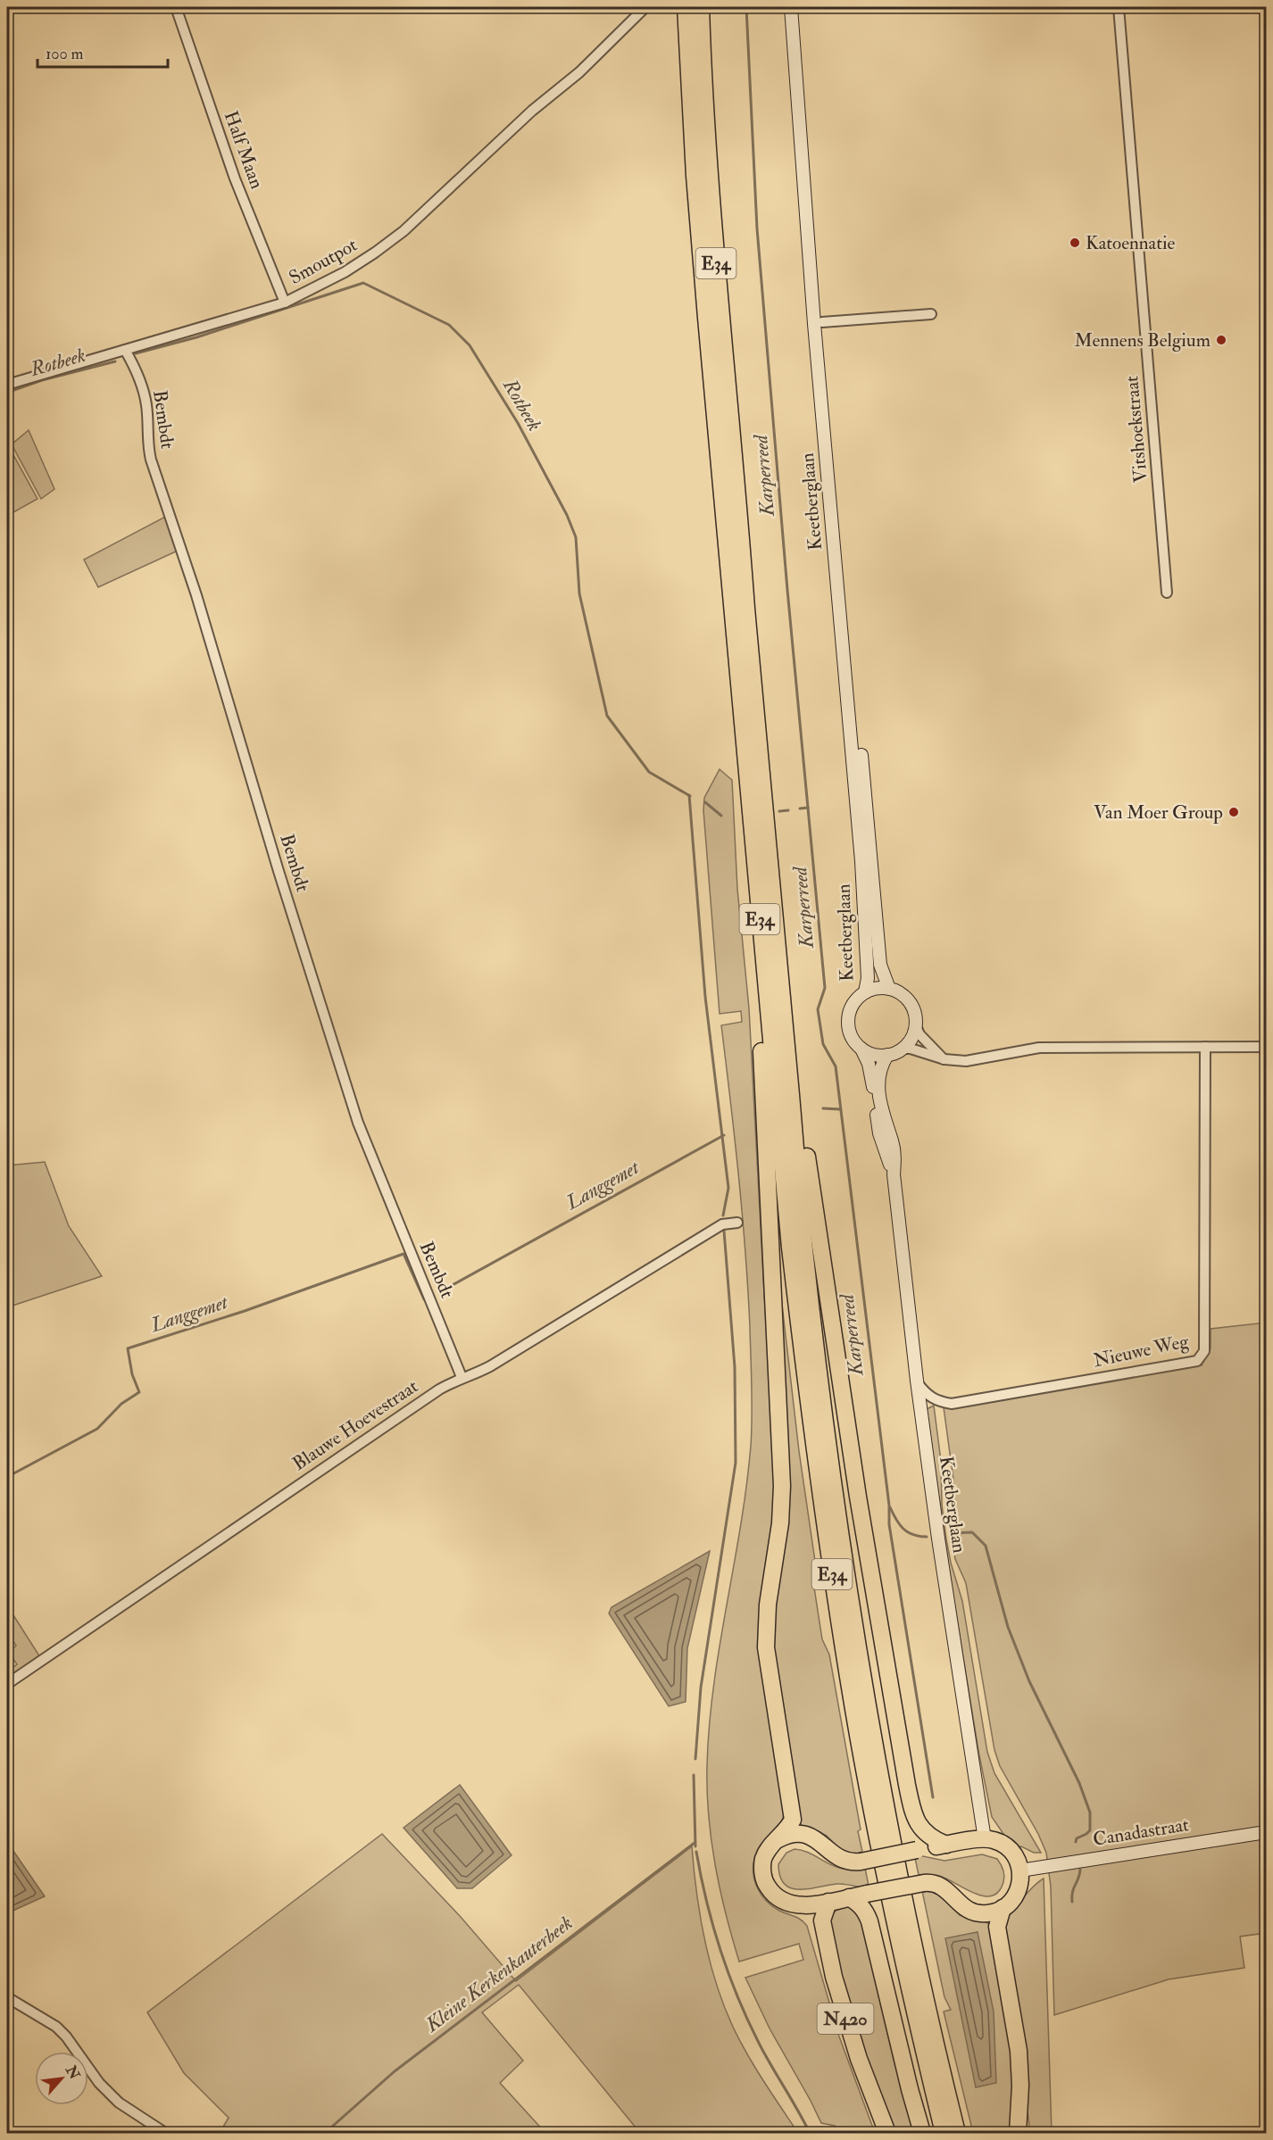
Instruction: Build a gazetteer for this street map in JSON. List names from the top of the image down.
{
  "streets": {
    "highway": ["E34", "N420"],
    "main road": ["Keetberglaan", "Canadastraat"],
    "street": [
      "Half Maan",
      "Smoutpot",
      "Bembdt",
      "Vitshoekstraat",
      "Nieuwe Weg",
      "Blauwe Hoevestraat"
    ]
  },
  "crossings": [
    ["Half Maan", "Smoutpot"],
    ["Smoutpot", "Bembdt"],
    ["Bembdt", "Blauwe Hoevestraat"],
    ["Keetberglaan", "Nieuwe Weg"]
  ],
  "water": [
    "Rotbeek",
    "Karperreed",
    "Langgemet",
    "Kleine Kerkenkauterbeek"
  ],
  "places": ["Katoennatie", "Mennens Belgium", "Van Moer Group"],
  "scale_bar": "100 m",
  "north": "top right"
}
